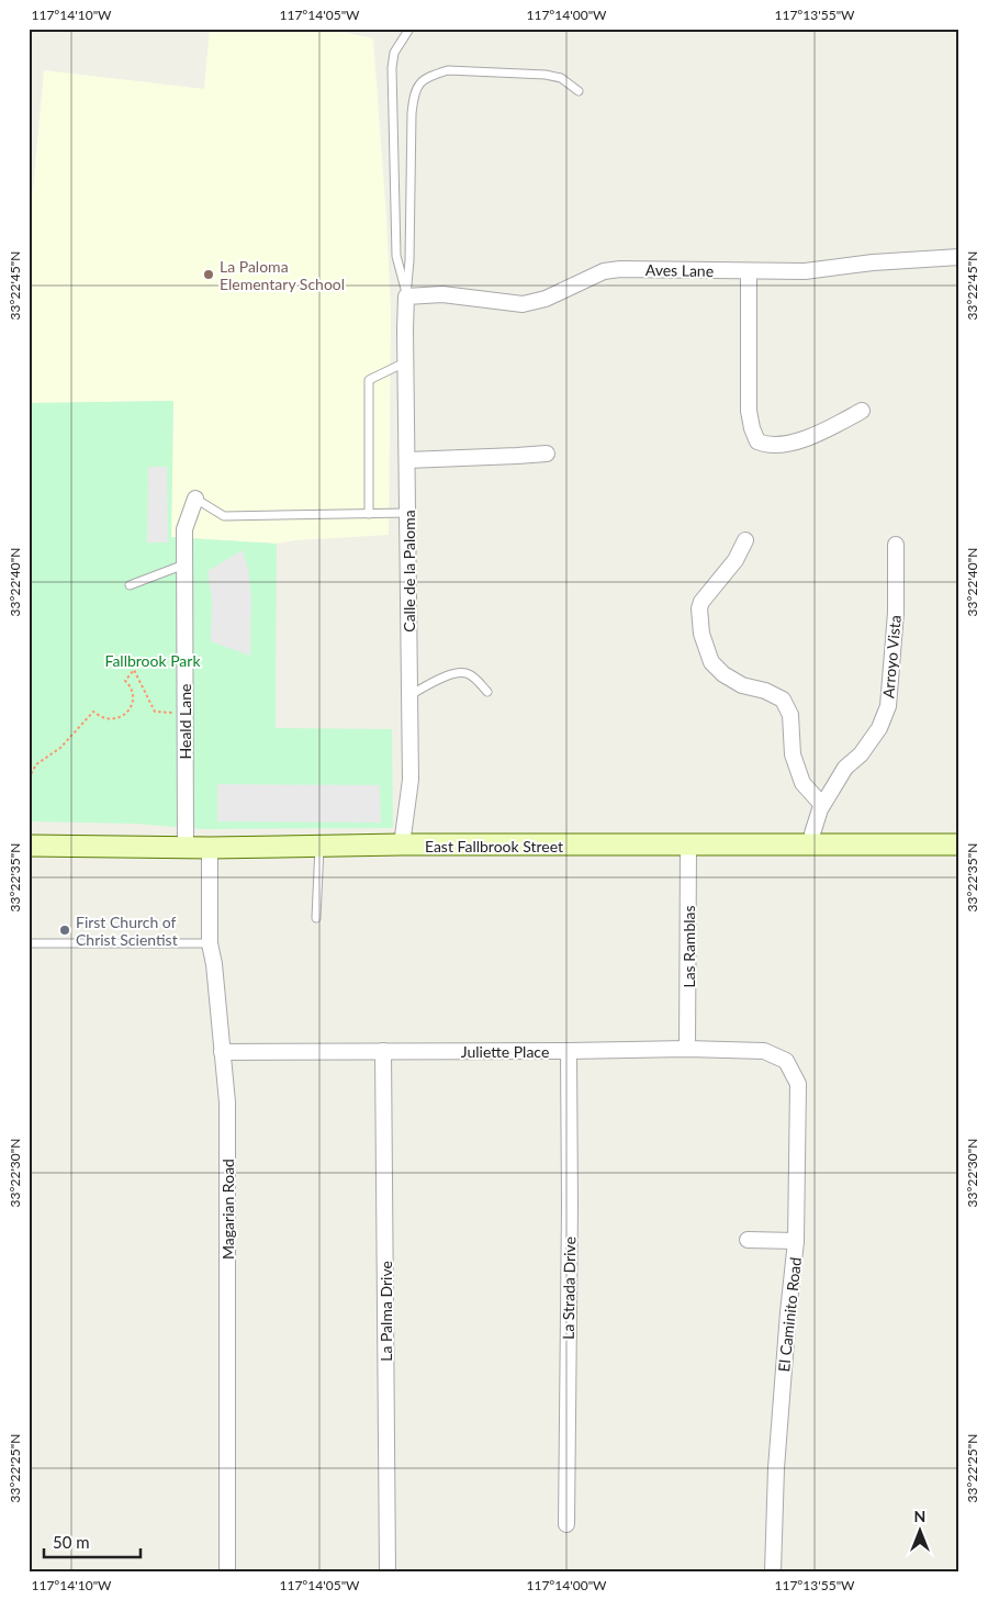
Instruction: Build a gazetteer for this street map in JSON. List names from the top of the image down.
{
  "streets": {
    "main road": ["East Fallbrook Street"],
    "street": [
      "Aves Lane",
      "Calle de la Paloma",
      "Arroyo Vista",
      "Heald Lane",
      "Las Ramblas",
      "Juliette Place",
      "Magarian Road",
      "La Strada Drive",
      "La Palma Drive",
      "El Caminito Road"
    ]
  },
  "crossings": [
    ["Aves Lane", "Calle de la Paloma"],
    ["Calle de la Paloma", "East Fallbrook Street"],
    ["Arroyo Vista", "East Fallbrook Street"],
    ["Heald Lane", "East Fallbrook Street"],
    ["East Fallbrook Street", "Las Ramblas"],
    ["East Fallbrook Street", "Magarian Road"],
    ["Las Ramblas", "Juliette Place"],
    ["Juliette Place", "Magarian Road"],
    ["Juliette Place", "La Strada Drive"],
    ["Juliette Place", "La Palma Drive"],
    ["Juliette Place", "El Caminito Road"]
  ],
  "parks": ["Fallbrook Park"],
  "places": ["La Paloma Elementary School", "First Church of Christ Scientist"],
  "scale_bar": "50 m",
  "north": "top",
  "coordinates": [
    "117°14'10\"W",
    "117°14'05\"W",
    "117°14'00\"W",
    "117°13'55\"W",
    "33°22'45\"N",
    "33°22'40\"N",
    "33°22'35\"N",
    "33°22'30\"N",
    "33°22'25\"N"
  ]
}
